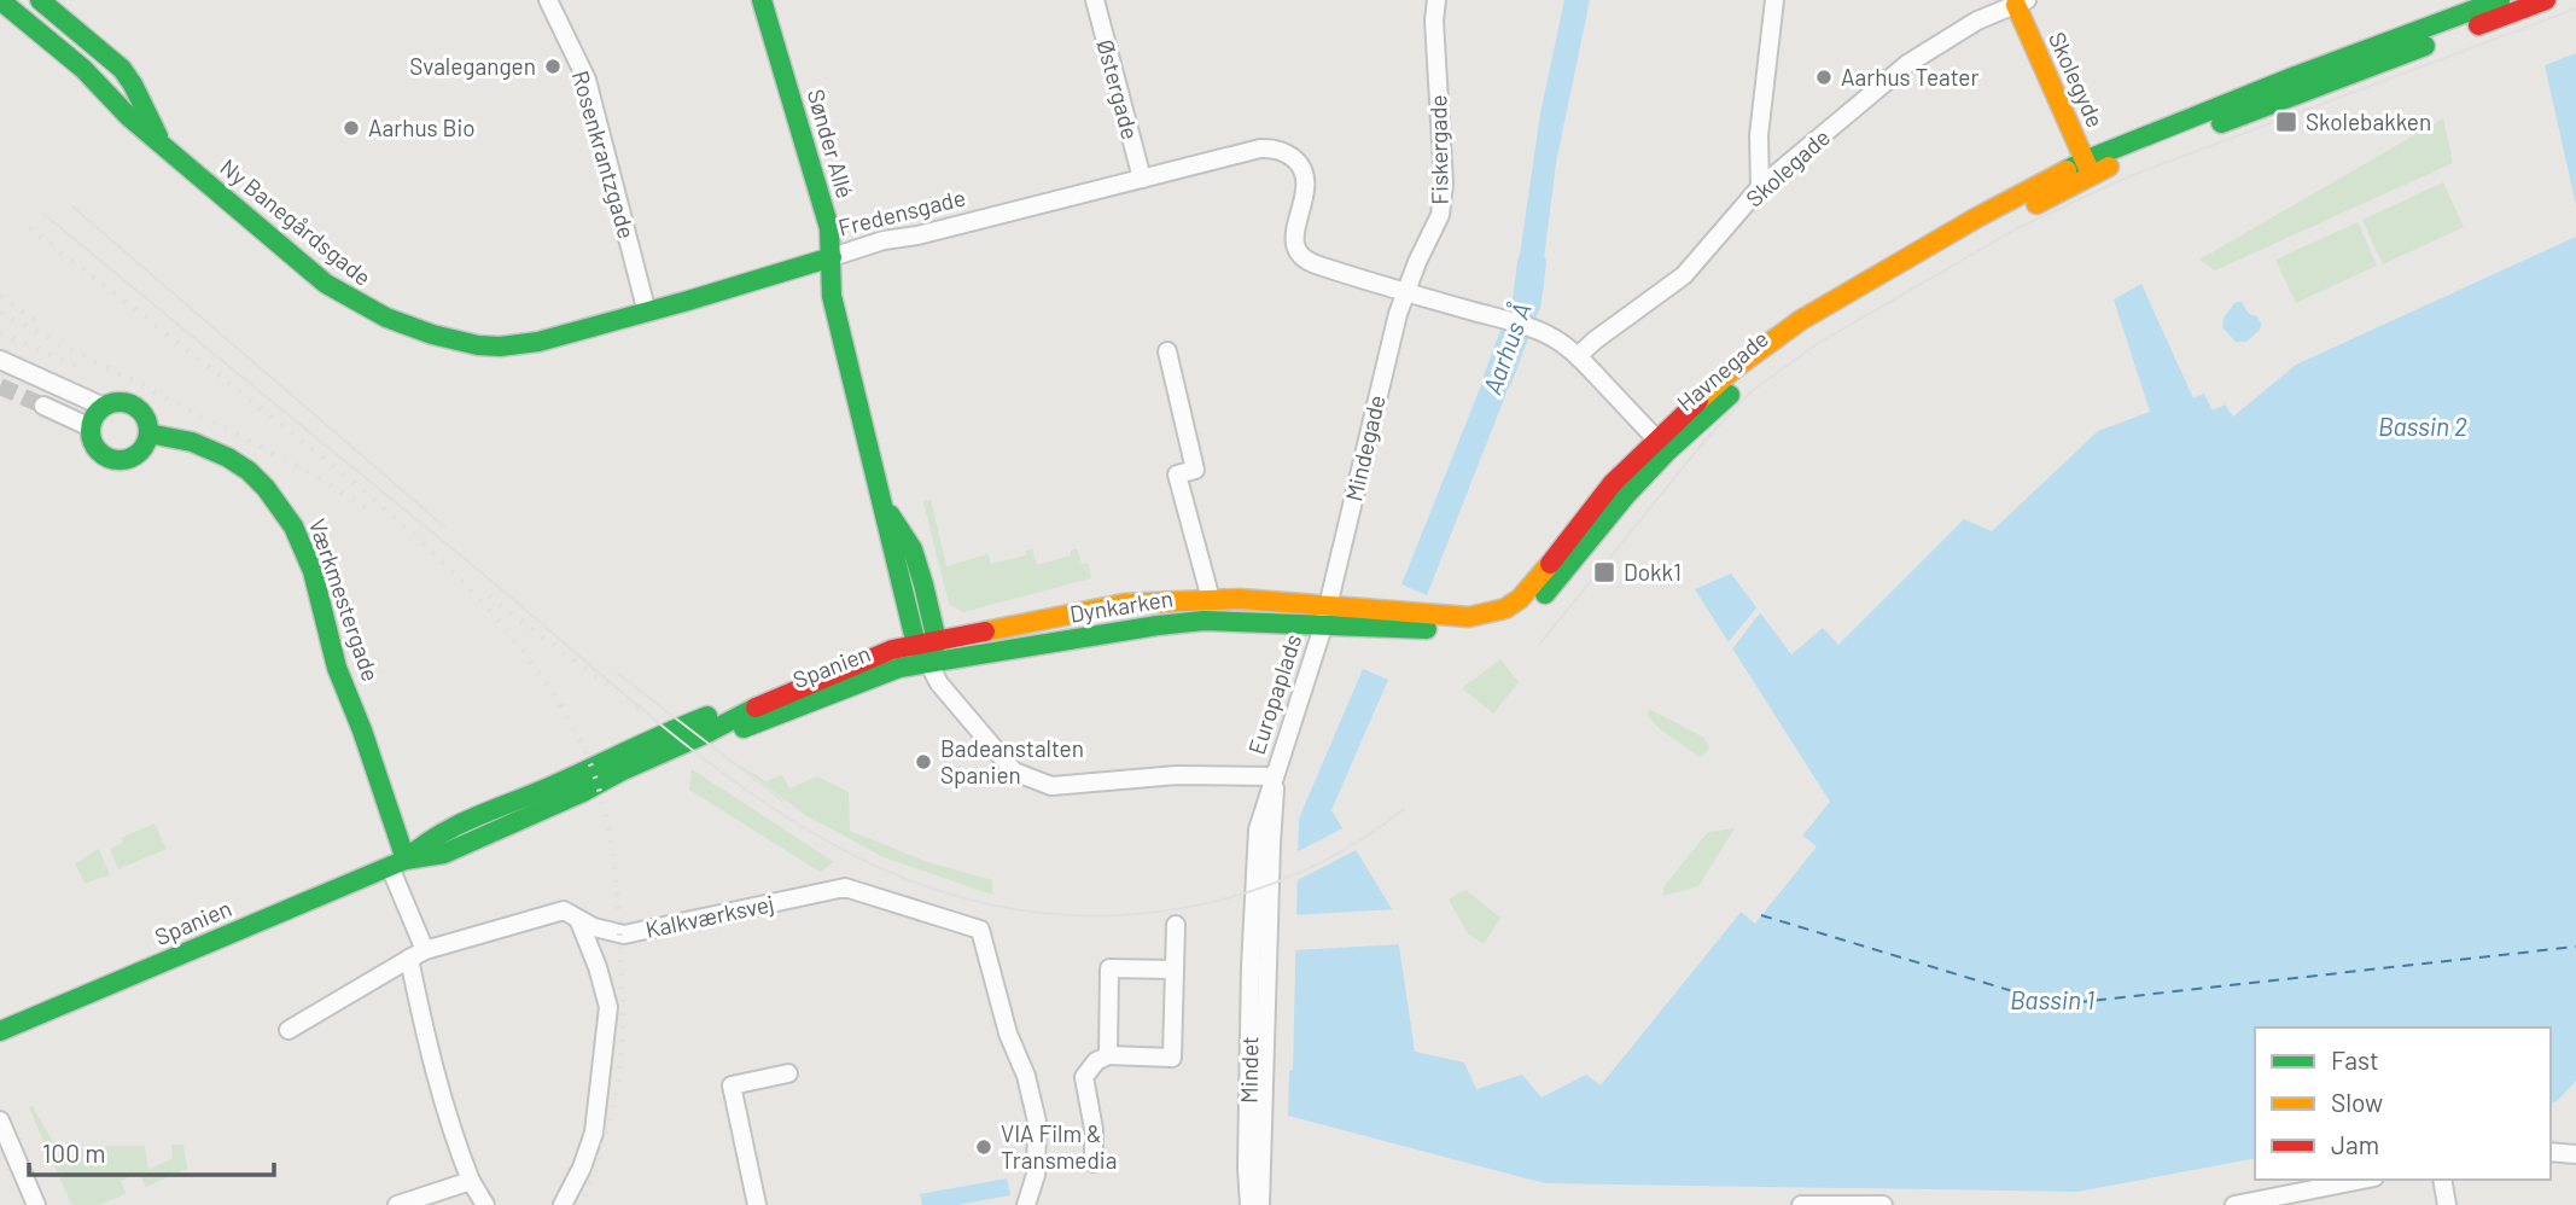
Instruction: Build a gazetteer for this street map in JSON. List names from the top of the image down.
{
  "streets": {
    "street": [
      "Skolegyde",
      "Østergade",
      "Sønder Allé",
      "Fiskergade",
      "Rosenkrantzgade",
      "Skolegade",
      "Fredensgade",
      "Ny Banegårdsgade",
      "Havnegade",
      "Mindegade",
      "Værkmestergade",
      "Dynkarken",
      "Spanien",
      "Europaplads",
      "Kalkværksvej",
      "Mindet"
    ]
  },
  "crossings": [
    ["Skolegyde", "Skolegade"],
    ["Skolegyde", "Havnegade"],
    ["Østergade", "Fredensgade"],
    ["Sønder Allé", "Fredensgade"],
    ["Sønder Allé", "Dynkarken"],
    ["Sønder Allé", "Spanien"],
    ["Fiskergade", "Fredensgade"],
    ["Fiskergade", "Mindegade"],
    ["Rosenkrantzgade", "Fredensgade"],
    ["Fredensgade", "Ny Banegårdsgade"],
    ["Fredensgade", "Mindegade"],
    ["Havnegade", "Europaplads"],
    ["Mindegade", "Dynkarken"],
    ["Mindegade", "Europaplads"],
    ["Værkmestergade", "Spanien"],
    ["Dynkarken", "Spanien"],
    ["Dynkarken", "Europaplads"],
    ["Europaplads", "Mindet"]
  ],
  "water": ["Aarhus Å", "Bassin 2", "Bassin 1"],
  "places": {
    "other": [
      "Svalegangen",
      "Aarhus Teater",
      "Aarhus Bio",
      "Badeanstalten Spanien",
      "VIA Film & Transmedia"
    ],
    "transit": ["Skolebakken", "Dokk1"]
  },
  "legend": ["Fast", "Slow", "Jam"],
  "scale_bar": "100 m"
}
